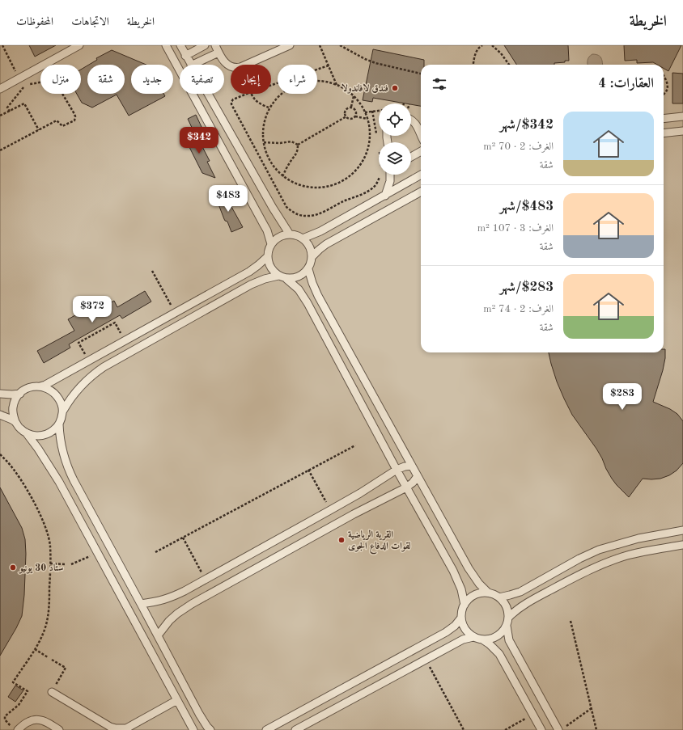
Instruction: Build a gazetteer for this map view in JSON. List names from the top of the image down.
{
  "places": ["فندق لافاندولا", "القرية الرياضية لقوات الدفاع الجوى", "ستاد 30 يونيو"],
  "page": {
    "header": "الخريطة",
    "nav": ["الخريطة", "الاتجاهات", "المحفوظات"],
    "chip": [
      "شراء",
      "إيجار",
      "تصفية",
      "جديد",
      "شقة",
      "منزل"
    ],
    "heading": "العقارات: 4",
    "list": [
      {
        "name": "$342/شهر",
        "note": "الغرف: 2 · 70 m² · شقة"
      },
      {
        "name": "$483/شهر",
        "note": "الغرف: 3 · 107 m² · شقة"
      },
      {
        "name": "$283/شهر",
        "note": "الغرف: 2 · 74 m² · شقة"
      }
    ],
    "price": [
      "$342",
      "$483",
      "$372",
      "$283"
    ]
  }
}
